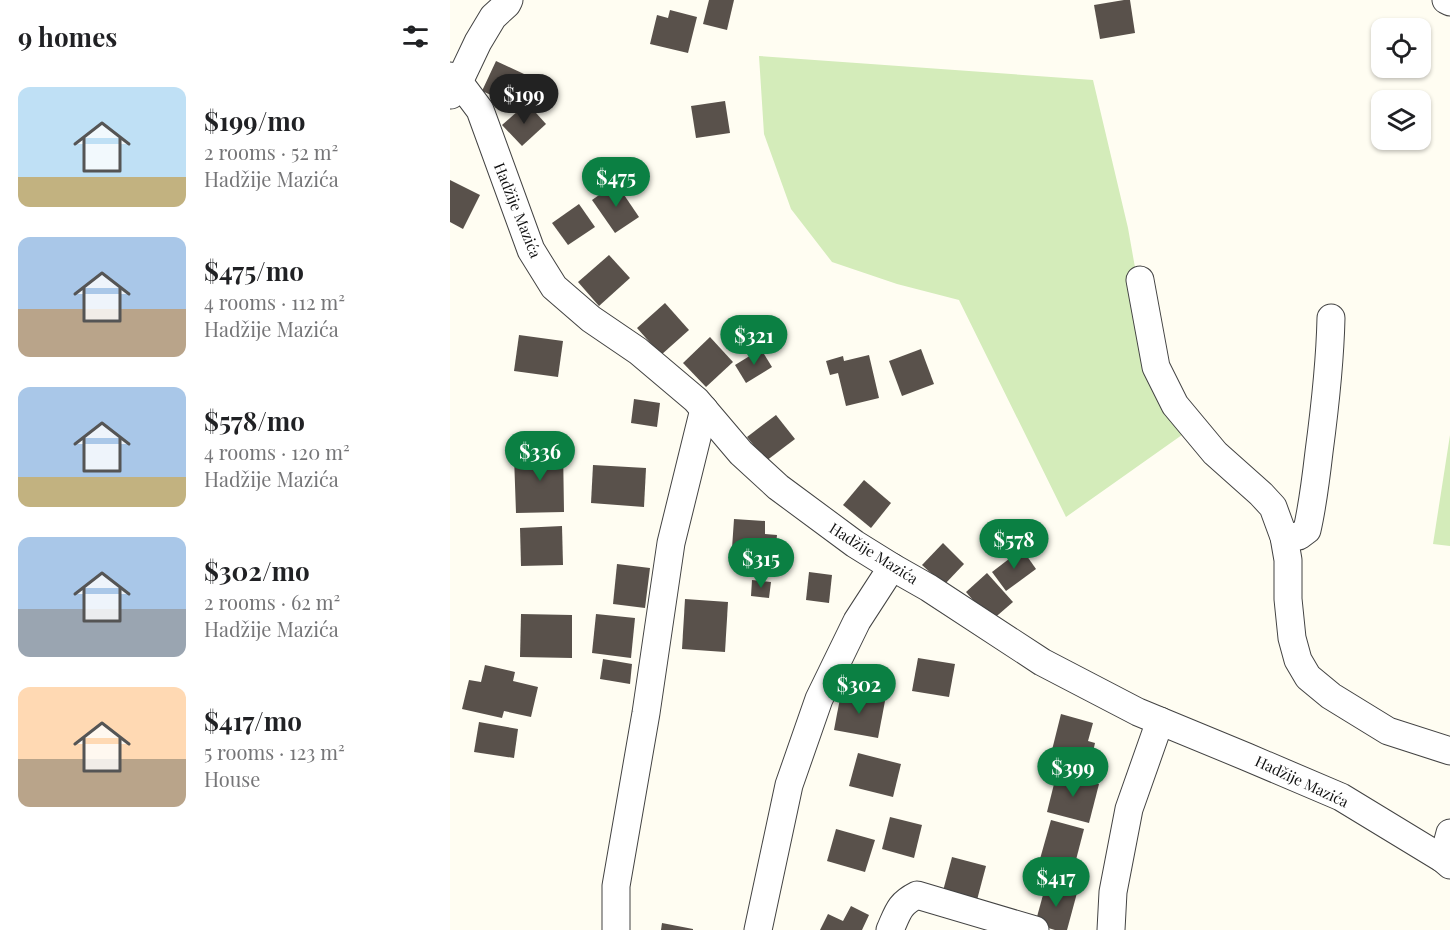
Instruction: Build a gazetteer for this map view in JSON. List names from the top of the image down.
{
  "streets": {
    "street": ["Hadžije Mazića"]
  },
  "page": {
    "heading": "9 homes",
    "list": [
      {
        "name": "$199/mo",
        "note": "2 rooms · 52 m² · Hadžije Mazića"
      },
      {
        "name": "$475/mo",
        "note": "4 rooms · 112 m² · Hadžije Mazića"
      },
      {
        "name": "$578/mo",
        "note": "4 rooms · 120 m² · Hadžije Mazića"
      },
      {
        "name": "$302/mo",
        "note": "2 rooms · 62 m² · Hadžije Mazića"
      },
      {
        "name": "$417/mo",
        "note": "5 rooms · 123 m² · House"
      }
    ],
    "price": [
      "$199",
      "$475",
      "$321",
      "$336",
      "$578",
      "$315",
      "$302",
      "$399",
      "$417"
    ]
  }
}
